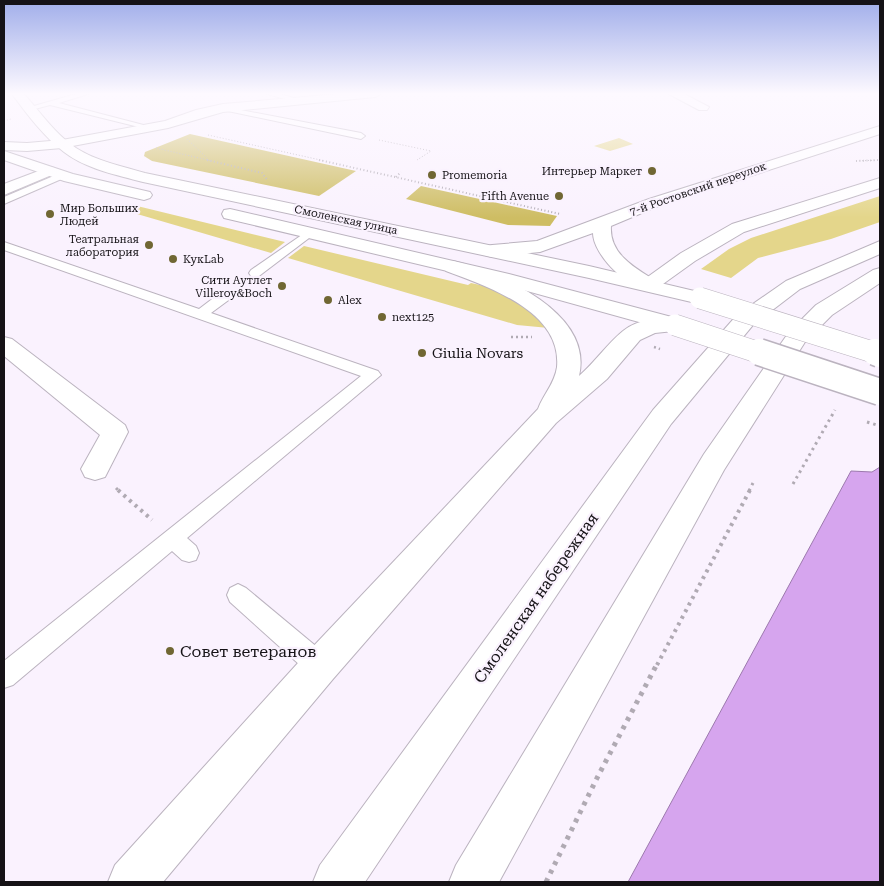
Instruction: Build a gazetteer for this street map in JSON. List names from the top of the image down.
{
  "streets": {
    "main road": ["7-й Ростовский переулок", "Смоленская улица", "Смоленская набережная"]
  },
  "crossings": [
    ["7-й Ростовский переулок", "Смоленская улица"]
  ],
  "places": [
    "Интерьер Маркет",
    "Promemoria",
    "Fifth Avenue",
    "Мир Больших Людей",
    "Театральная лаборатория",
    "КукLab",
    "Сити Аутлет Villeroy&Boch",
    "Alex",
    "next125",
    "Giulia Novars",
    "Совет ветеранов"
  ]
}
